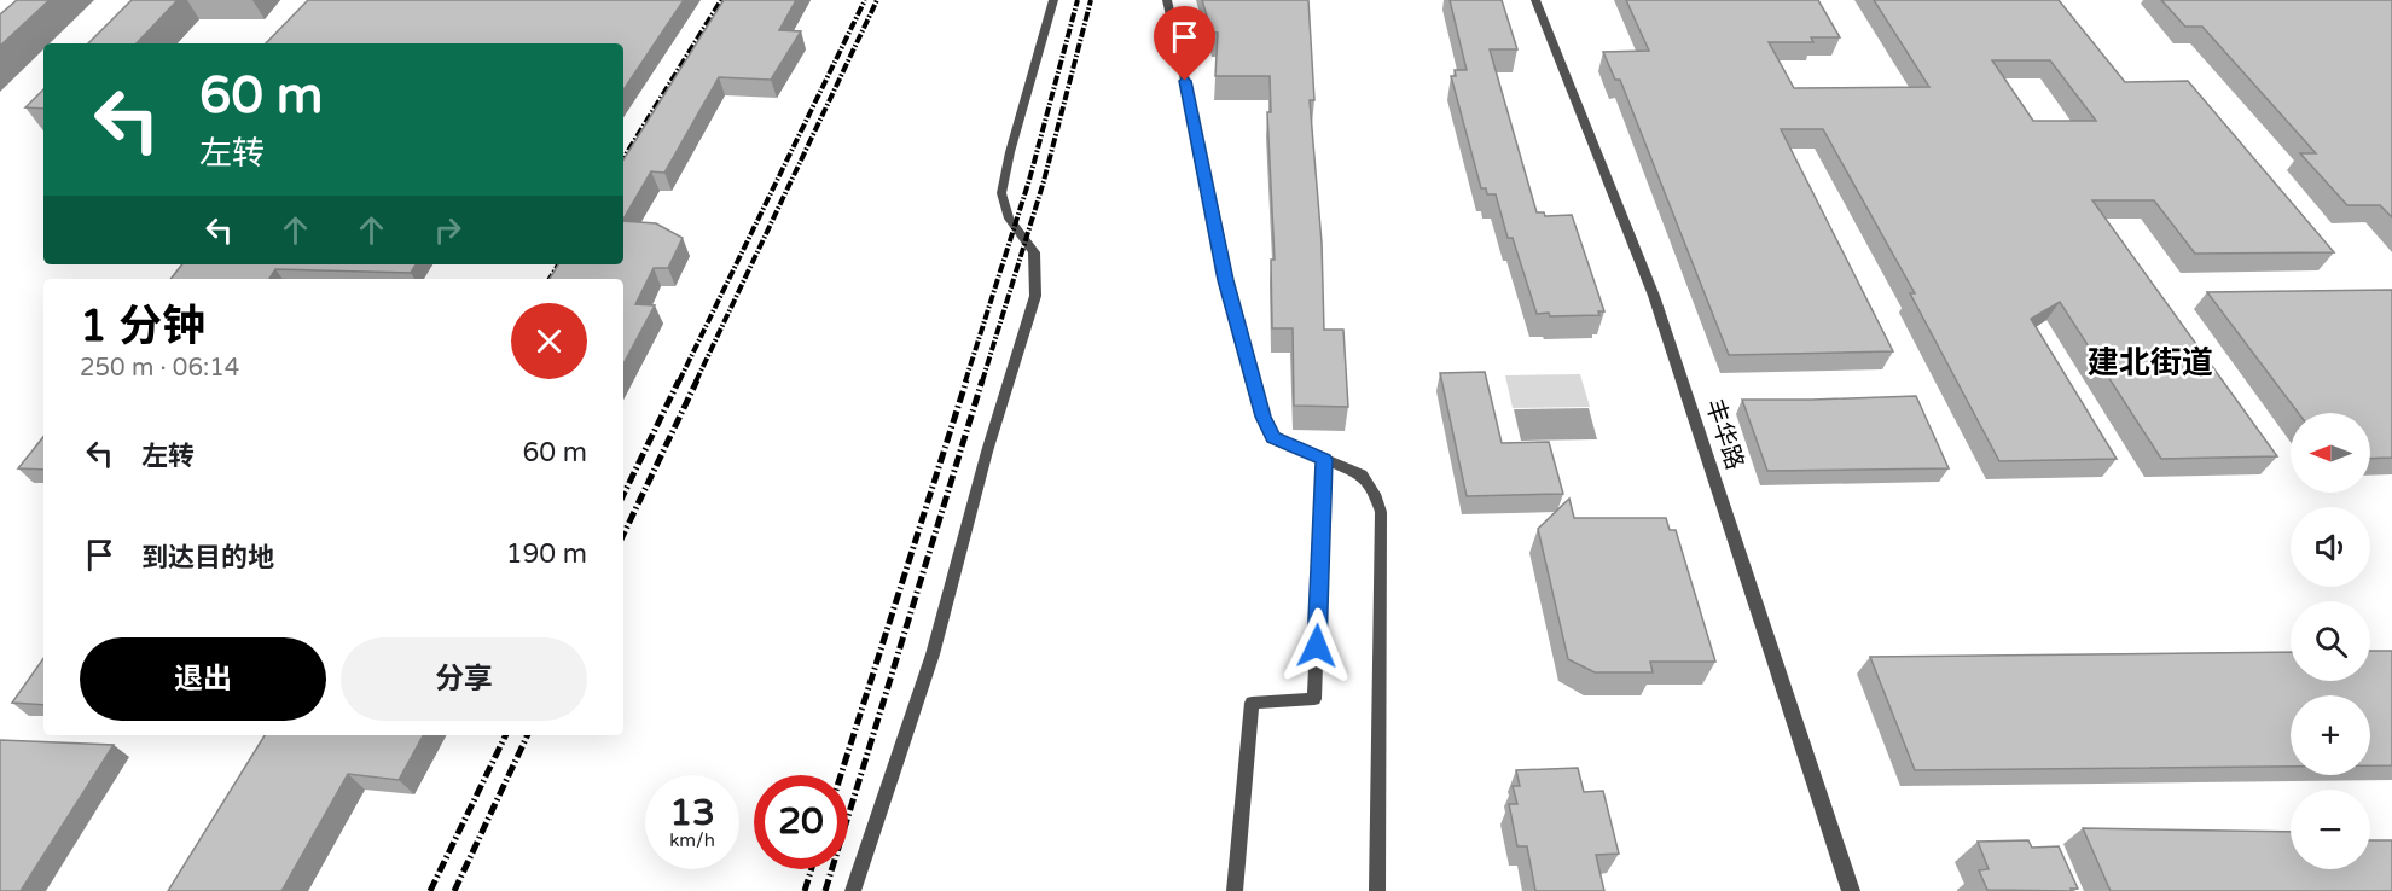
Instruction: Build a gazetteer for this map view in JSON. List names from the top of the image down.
{
  "streets": {
    "street": ["丰华路"]
  },
  "districts": ["建北街道"],
  "north": "left",
  "page": {
    "turn": ["60 m", "左转"],
    "heading": ["1 分钟", "250 m · 06:14"],
    "list": [
      {
        "name": "左转",
        "value": "60 m"
      },
      {
        "name": "到达目的地",
        "value": "190 m"
      }
    ],
    "map_buttons": ["+", "−"],
    "buttons": ["退出", "分享"],
    "speed": "13 km/h",
    "limit": "20"
  }
}
